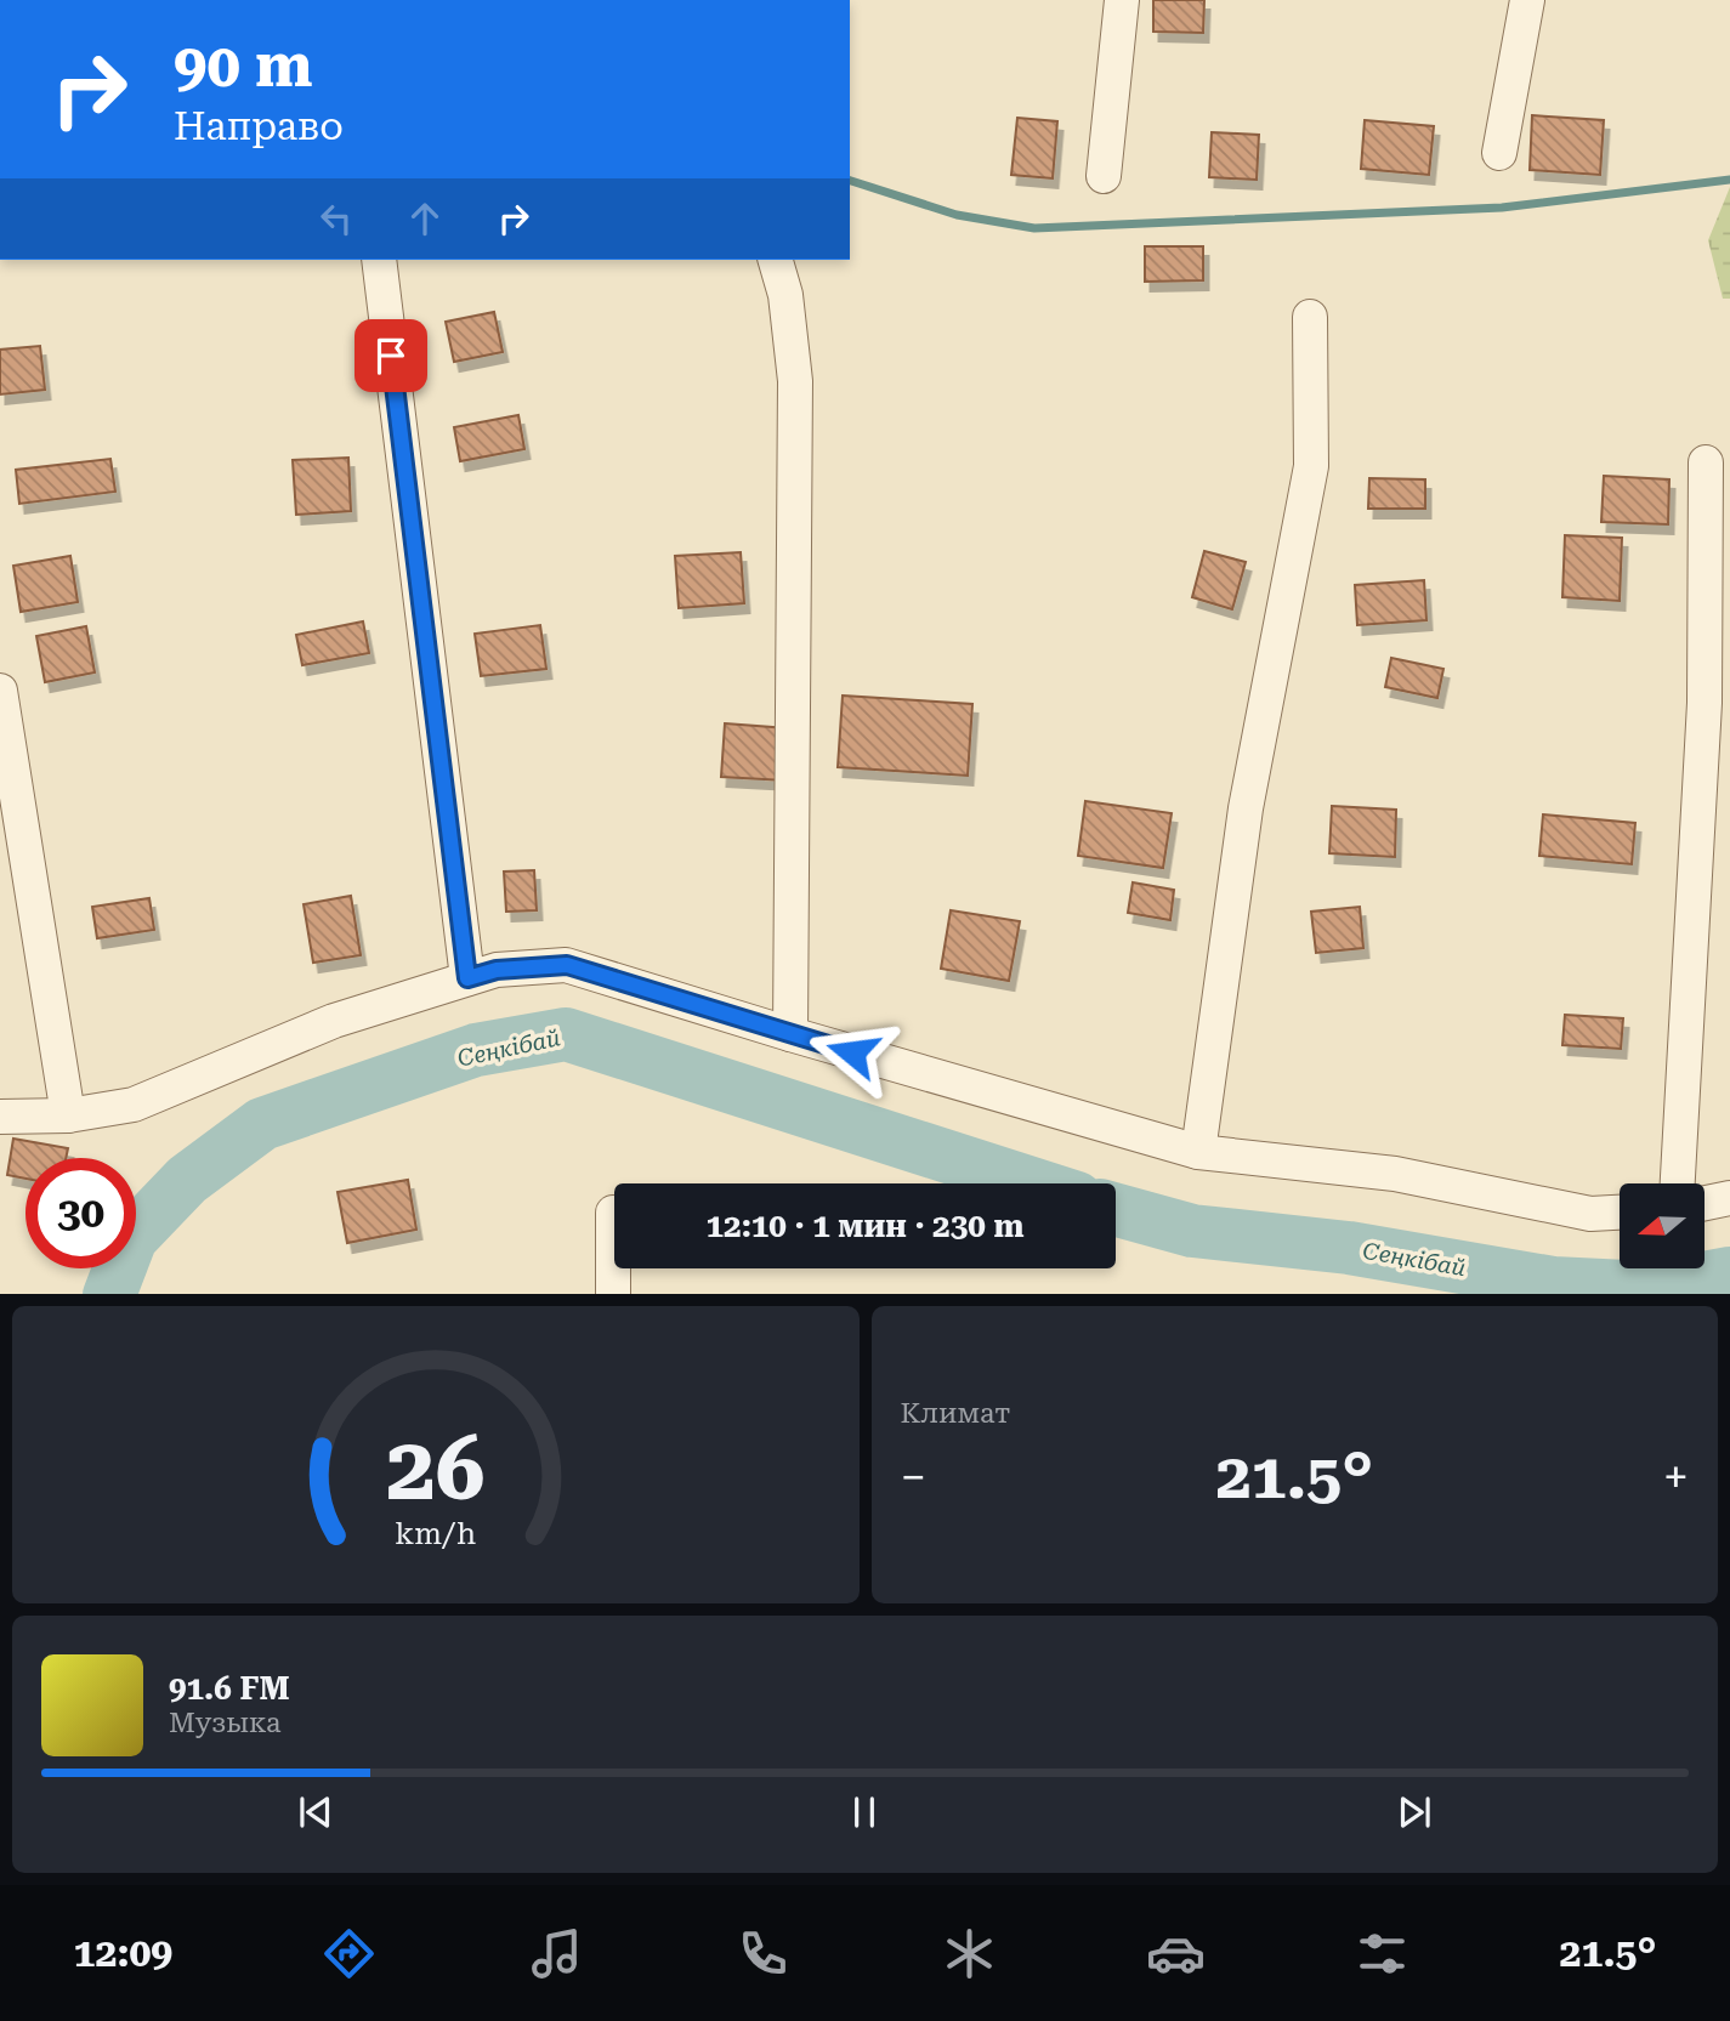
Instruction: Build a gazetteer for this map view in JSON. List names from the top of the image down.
{
  "water": ["Сеңкібай"],
  "north": "left",
  "page": {
    "turn": ["90 m", "Направо"],
    "limit": "30",
    "trip": "12:10 · 1 мин · 230 m",
    "tile": "Климат",
    "heat": ["−", "21.5°", "+"],
    "song": ["91.6 FM", "Музыка"],
    "tabs": ["12:09", "21.5°"],
    "gauge": ["26", "km/h"]
  }
}
